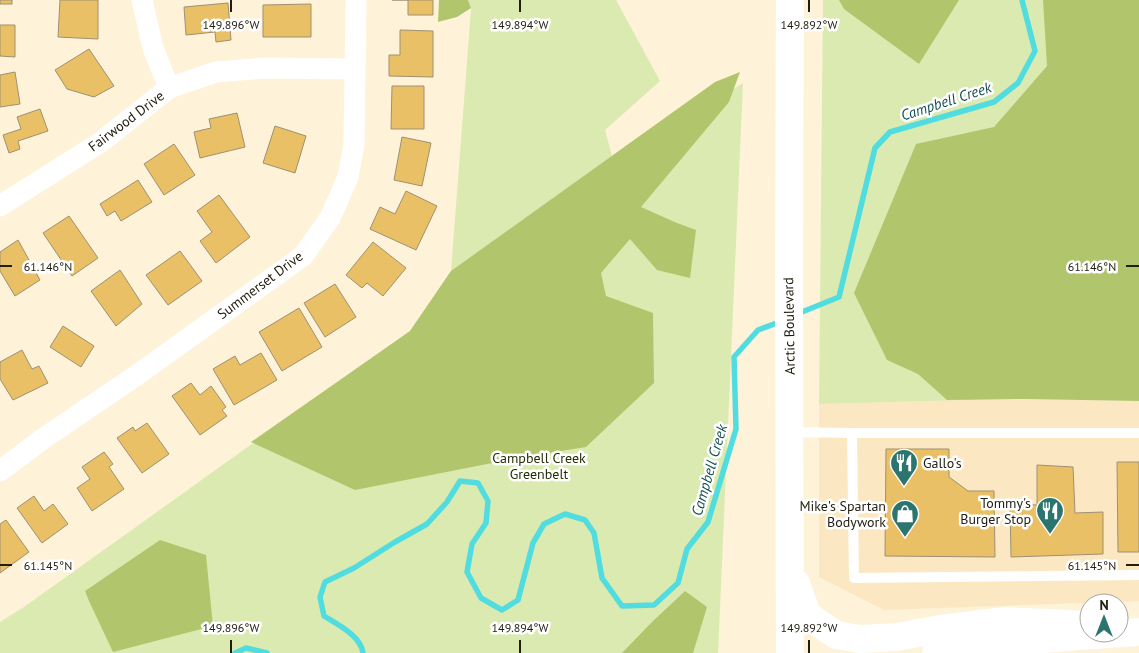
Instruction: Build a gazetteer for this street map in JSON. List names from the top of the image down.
{
  "streets": {
    "main road": ["Arctic Boulevard"],
    "street": ["Fairwood Drive", "Summerset Drive"]
  },
  "crossings": [
    ["Fairwood Drive", "Summerset Drive"]
  ],
  "water": ["Campbell Creek"],
  "parks": ["Campbell Creek Greenbelt"],
  "places": {
    "restaurant": ["Gallo's", "Tommy's Burger Stop"],
    "shop": ["Mike's Spartan Bodywork"]
  },
  "north": "top",
  "coordinates": [
    "149.896°W",
    "149.894°W",
    "149.892°W",
    "61.146°N",
    "61.145°N"
  ]
}
